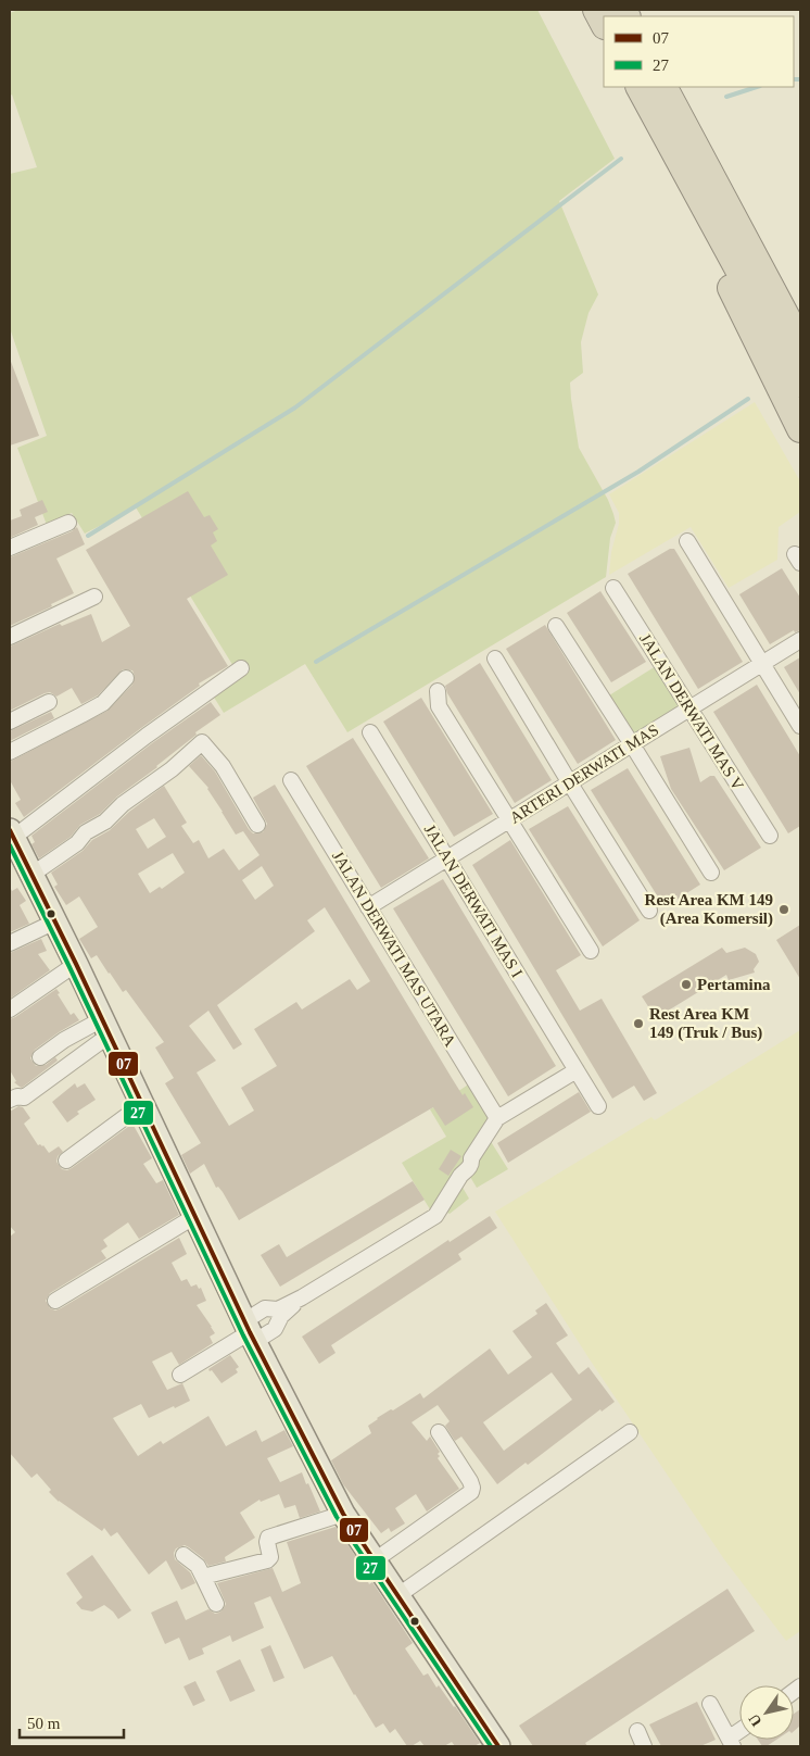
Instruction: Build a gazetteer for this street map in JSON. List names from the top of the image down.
{
  "streets": {
    "street": [
      "JALAN DERWATI MAS V",
      "ARTERI DERWATI MAS",
      "JALAN DERWATI MAS I",
      "JALAN DERWATI MAS UTARA"
    ]
  },
  "crossings": [
    ["JALAN DERWATI MAS V", "ARTERI DERWATI MAS"],
    ["ARTERI DERWATI MAS", "JALAN DERWATI MAS I"],
    ["ARTERI DERWATI MAS", "JALAN DERWATI MAS UTARA"]
  ],
  "places": ["Rest Area KM 149 (Area Komersil)", "Pertamina", "Rest Area KM 149 (Truk / Bus)"],
  "lines": ["transit line 07", "transit line 27"],
  "legend": ["07", "27"],
  "scale_bar": "50 m",
  "north": "bottom left"
}
